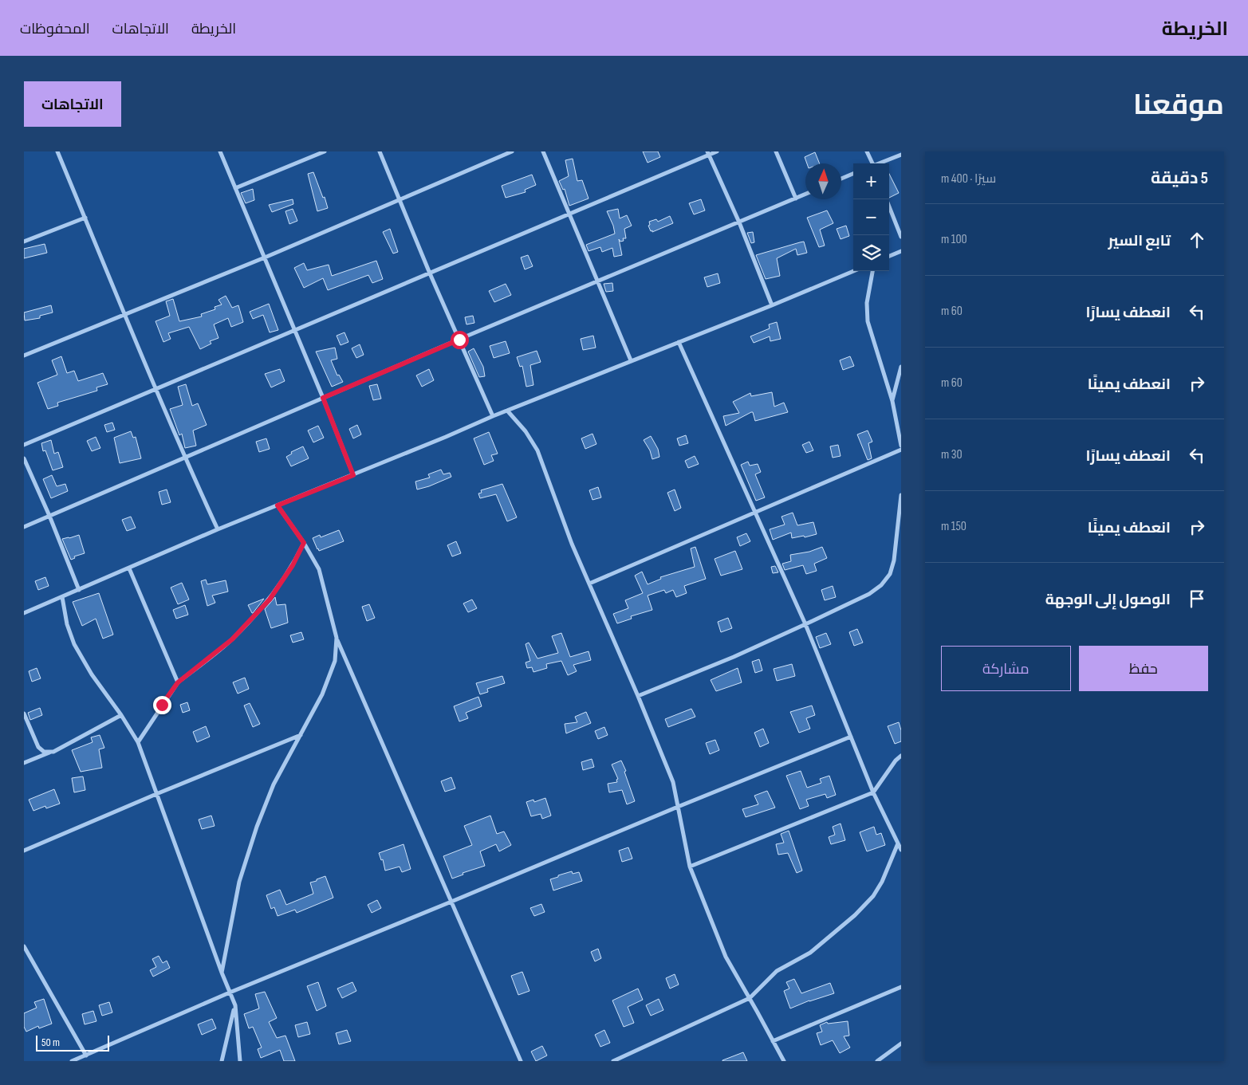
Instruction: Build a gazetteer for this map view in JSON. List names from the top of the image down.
{
  "scale_bar": "50 m",
  "north": "top",
  "page": {
    "header": "الخريطة",
    "nav": ["الخريطة", "الاتجاهات", "المحفوظات"],
    "title": "موقعنا",
    "buttons": [
      "الاتجاهات",
      ["حفظ", "مشاركة"]
    ],
    "heading": ["5 دقيقة", "سيرًا · 400 m"],
    "map_buttons": ["+", "−"],
    "list": [
      ["تابع السير", "100 m"],
      ["انعطف يسارًا", "60 m"],
      ["انعطف يمينًا", "60 m"],
      ["انعطف يسارًا", "30 m"],
      ["انعطف يمينًا", "150 m"],
      "الوصول إلى الوجهة"
    ],
    "scale": "50 m"
  }
}
